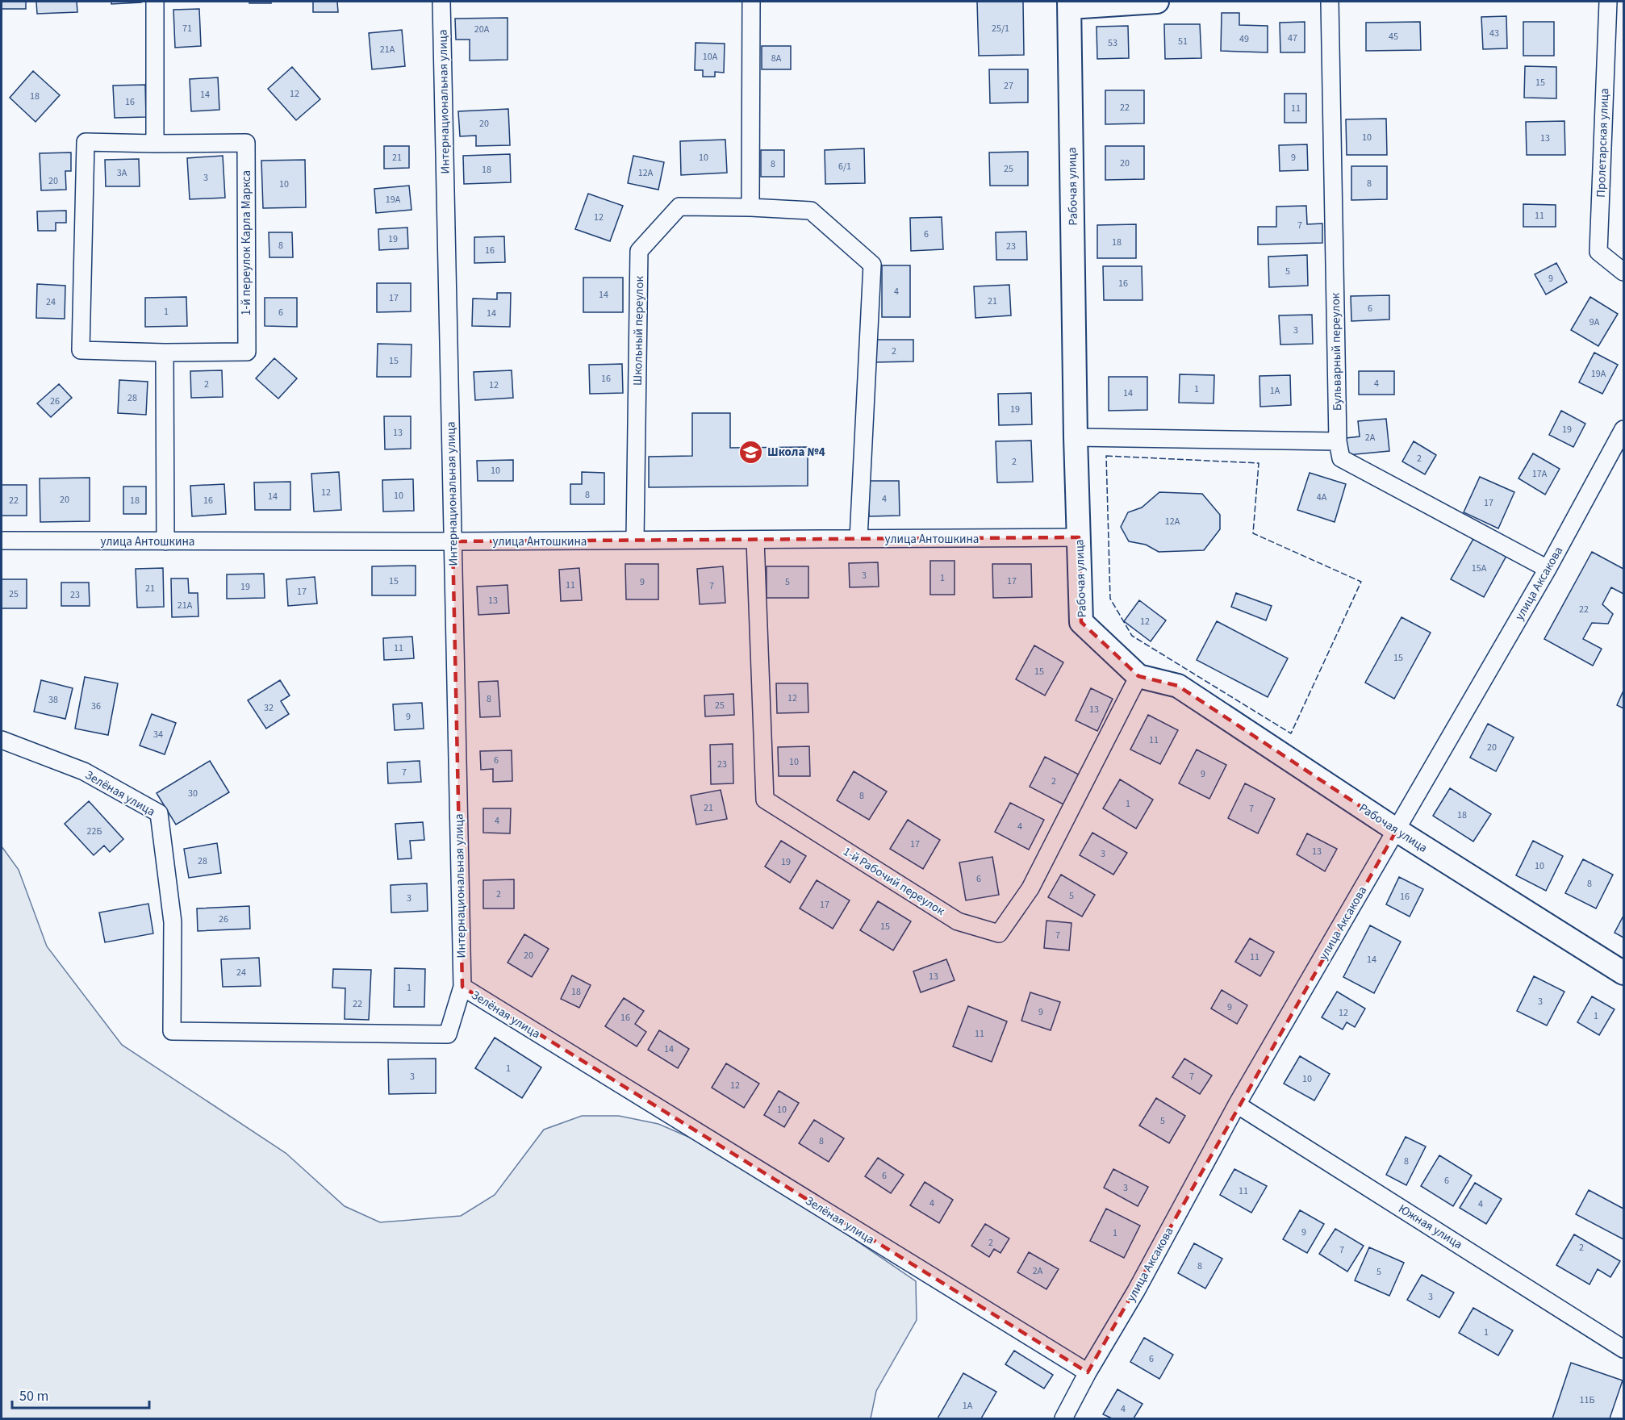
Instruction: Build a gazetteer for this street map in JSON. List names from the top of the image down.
{
  "streets": {
    "street": [
      "Интернациональная улица",
      "Пролетарская улица",
      "Рабочая улица",
      "1-й переулок Карла Маркса",
      "Школьный переулок",
      "Бульварный переулок",
      "улица Антошкина",
      "улица Аксакова",
      "Зелёная улица",
      "1-й Рабочий переулок",
      "Южная улица"
    ]
  },
  "crossings": [
    ["Интернациональная улица", "улица Антошкина"],
    ["Интернациональная улица", "Зелёная улица"],
    ["Рабочая улица", "улица Антошкина"],
    ["Рабочая улица", "улица Аксакова"],
    ["Рабочая улица", "1-й Рабочий переулок"],
    ["Школьный переулок", "улица Антошкина"],
    ["улица Антошкина", "1-й Рабочий переулок"],
    ["улица Аксакова", "Зелёная улица"],
    ["улица Аксакова", "Южная улица"]
  ],
  "places": {
    "school or university": ["Школа №4"]
  },
  "house_numbers": [
    "71",
    "25/1",
    "20А",
    "43",
    "45",
    "47",
    "49",
    "51",
    "53",
    "21А",
    "10А",
    "8А",
    "15",
    "27",
    "12",
    "14",
    "18",
    "16",
    "22",
    "11",
    "20",
    "10",
    "13",
    "21",
    "10",
    "9",
    "20",
    "8",
    "6/1",
    "25",
    "18",
    "3А",
    "12А",
    "3",
    "20",
    "8",
    "10",
    "19А",
    "11",
    "12",
    "7",
    "6",
    "19",
    "18",
    "8",
    "23",
    "16",
    "5",
    "9",
    "16",
    "4",
    "14",
    "17",
    "21",
    "24",
    "6",
    "1",
    "6",
    "14",
    "9А",
    "3",
    "2",
    "15",
    "19А",
    "16",
    "4",
    "2",
    "12",
    "1",
    "1А",
    "14",
    "28",
    "26",
    "19",
    "19",
    "13",
    "2А",
    "2",
    "2",
    "10",
    "17А",
    "12",
    "8",
    "10",
    "14",
    "4А",
    "4",
    "20",
    "22",
    "18",
    "16",
    "17",
    "12А",
    "15А",
    "3",
    "1",
    "15",
    "17",
    "9",
    "5",
    "11",
    "7",
    "19",
    "21",
    "17",
    "25",
    "23",
    "13",
    "21А",
    "22",
    "12",
    "11",
    "15",
    "15",
    "12",
    "8",
    "38",
    "25",
    "36",
    "32",
    "13",
    "9",
    "34",
    "11",
    "20",
    "6",
    "10",
    "23",
    "7",
    "9",
    "2",
    "30",
    "8",
    "1",
    "21",
    "7",
    "18",
    "4",
    "4",
    "22Б",
    "17",
    "13",
    "3",
    "28",
    "19",
    "10",
    "6",
    "8",
    "2",
    "5",
    "16",
    "3",
    "17",
    "26",
    "15",
    "7",
    "20",
    "11",
    "14",
    "24",
    "13",
    "1",
    "18",
    "3",
    "22",
    "9",
    "9",
    "12",
    "1",
    "16",
    "11",
    "14",
    "1",
    "3",
    "7",
    "10",
    "12",
    "10",
    "5",
    "8",
    "8",
    "6",
    "6",
    "3",
    "11",
    "4",
    "4",
    "9",
    "1",
    "2",
    "2",
    "7",
    "8",
    "2А",
    "5",
    "3",
    "1",
    "6",
    "11Б",
    "1А",
    "4"
  ],
  "scale_bar": "50 m"
}
